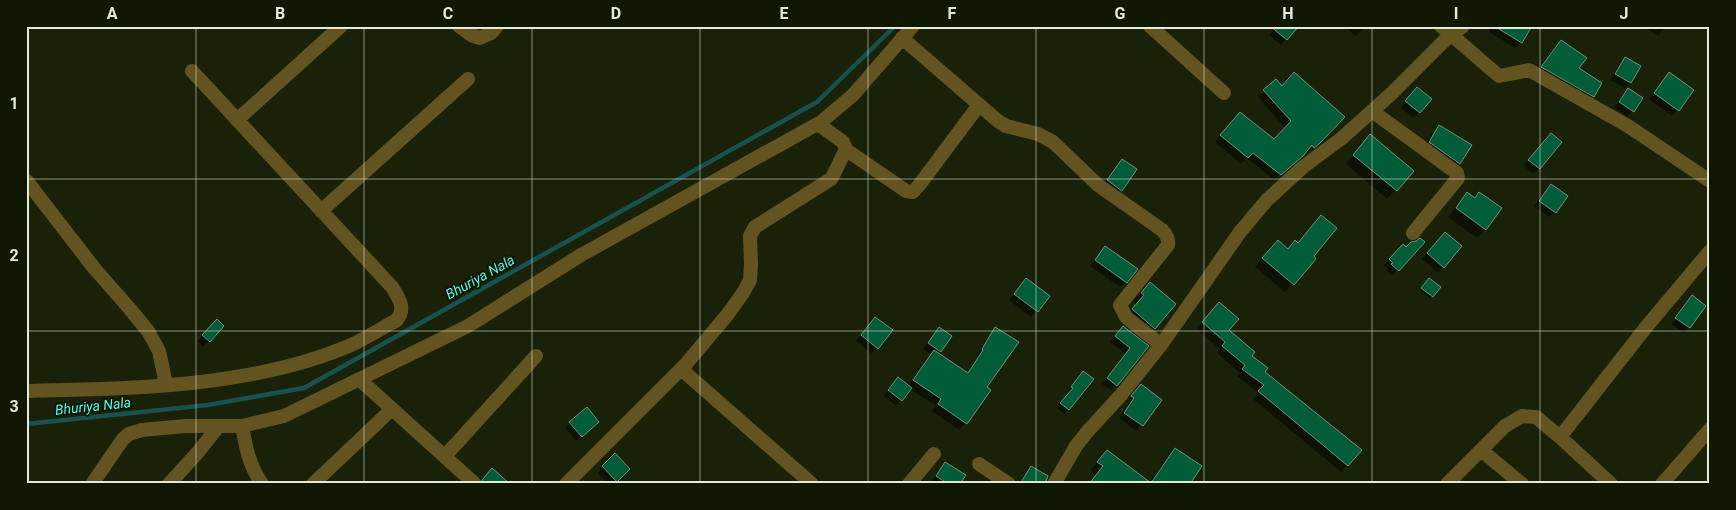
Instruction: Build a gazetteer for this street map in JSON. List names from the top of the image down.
{
  "water": ["Bhuriya Nala"],
  "grid": {
    "columns": [
      "A",
      "B",
      "C",
      "D",
      "E",
      "F",
      "G",
      "H",
      "I",
      "J"
    ],
    "rows": ["1", "2", "3"]
  }
}
